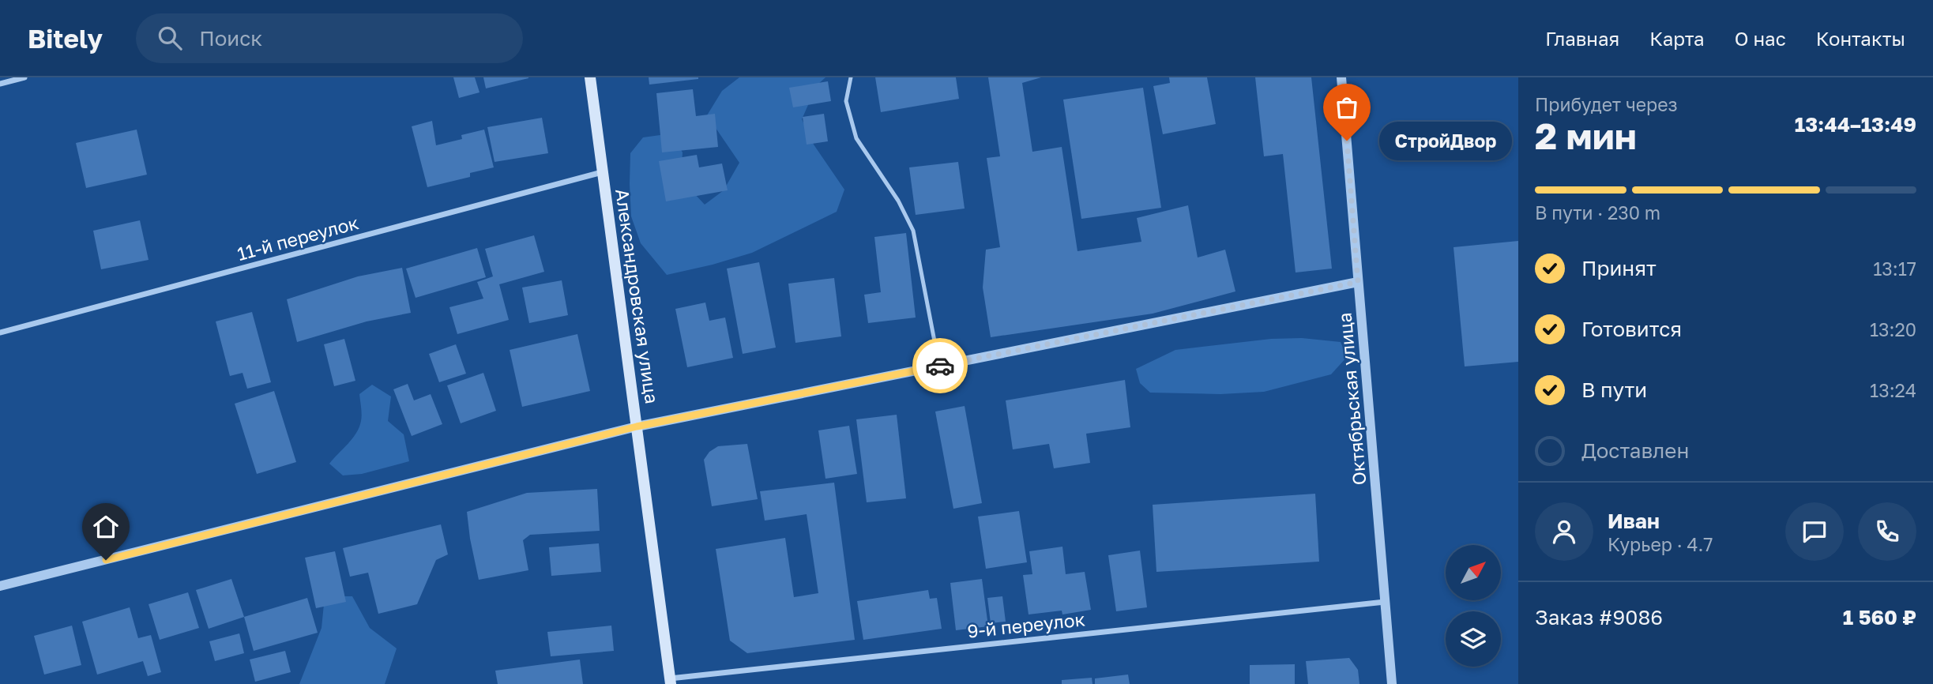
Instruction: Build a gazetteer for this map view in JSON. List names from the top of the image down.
{
  "streets": {
    "main road": ["Александровская улица"],
    "street": ["11-й переулок", "Октябрьская улица", "9-й переулок"]
  },
  "crossings": [
    ["11-й переулок", "Александровская улица"],
    ["Александровская улица", "9-й переулок"],
    ["Октябрьская улица", "9-й переулок"]
  ],
  "places": ["СтройДвор"],
  "north": "top right",
  "page": {
    "header": "Bitely",
    "search": "Поиск",
    "nav": [
      "Главная",
      "Карта",
      "О нас",
      "Контакты"
    ],
    "heading": ["2 мин", "Прибудет через", "13:44–13:49"],
    "panel": [
      "Иван",
      "Курьер · 4.7",
      "Заказ #9086",
      "1 560 ₽"
    ],
    "bubble": "СтройДвор",
    "bar": "В пути · 230 m",
    "list": [
      ["Принят", "13:17"],
      ["Готовится", "13:20"],
      ["В пути", "13:24"],
      "Доставлен"
    ]
  }
}
